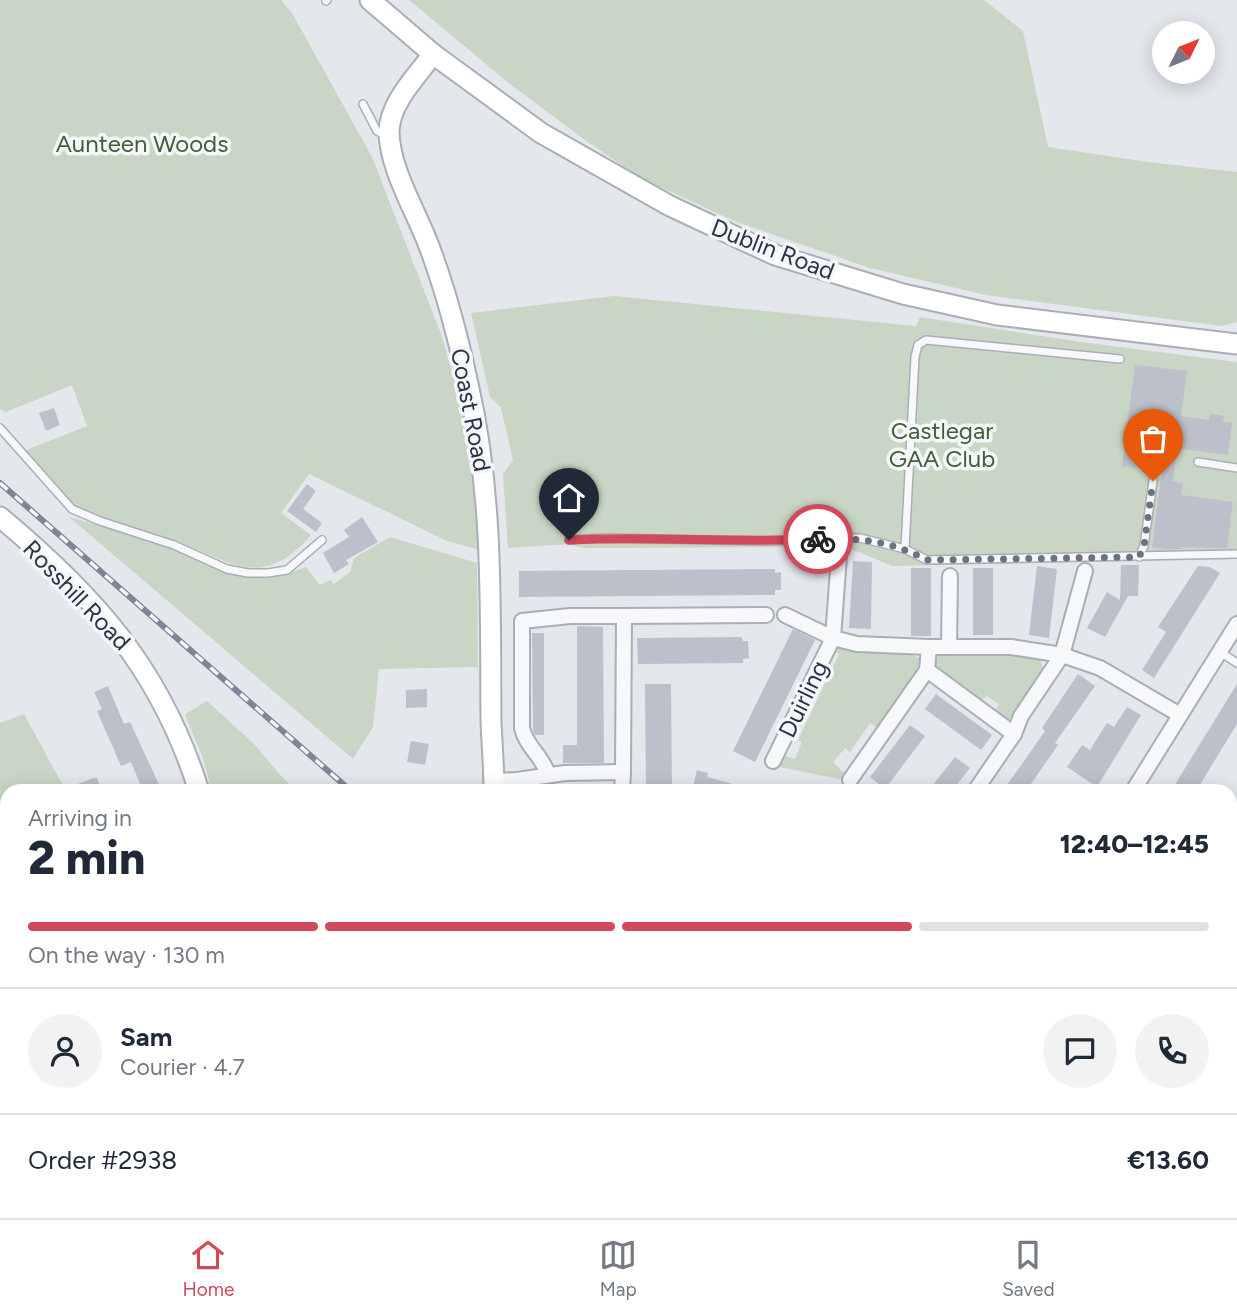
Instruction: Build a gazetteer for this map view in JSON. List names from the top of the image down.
{
  "streets": {
    "main road": ["Dublin Road", "Coast Road", "Rosshill Road"],
    "street": ["Duirling"]
  },
  "crossings": [
    ["Dublin Road", "Coast Road"]
  ],
  "parks": ["Aunteen Woods", "Castlegar GAA Club"],
  "north": "top right",
  "page": {
    "heading": ["2 min", "Arriving in", "12:40–12:45"],
    "panel": [
      "Sam",
      "Courier · 4.7",
      "Order #2938",
      "€13.60"
    ],
    "bar": "On the way · 130 m",
    "tabs": ["Home", "Map", "Saved"]
  }
}
